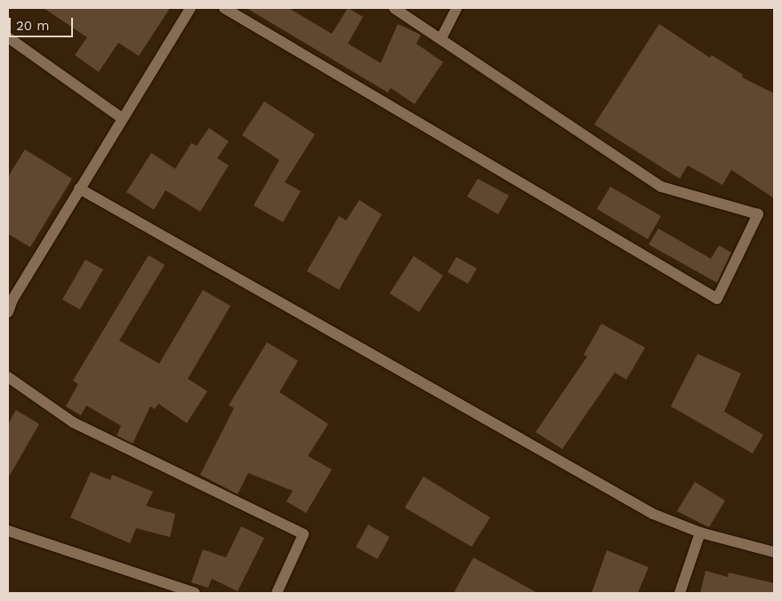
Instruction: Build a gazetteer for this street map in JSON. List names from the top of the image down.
{
  "scale_bar": "20 m"
}
